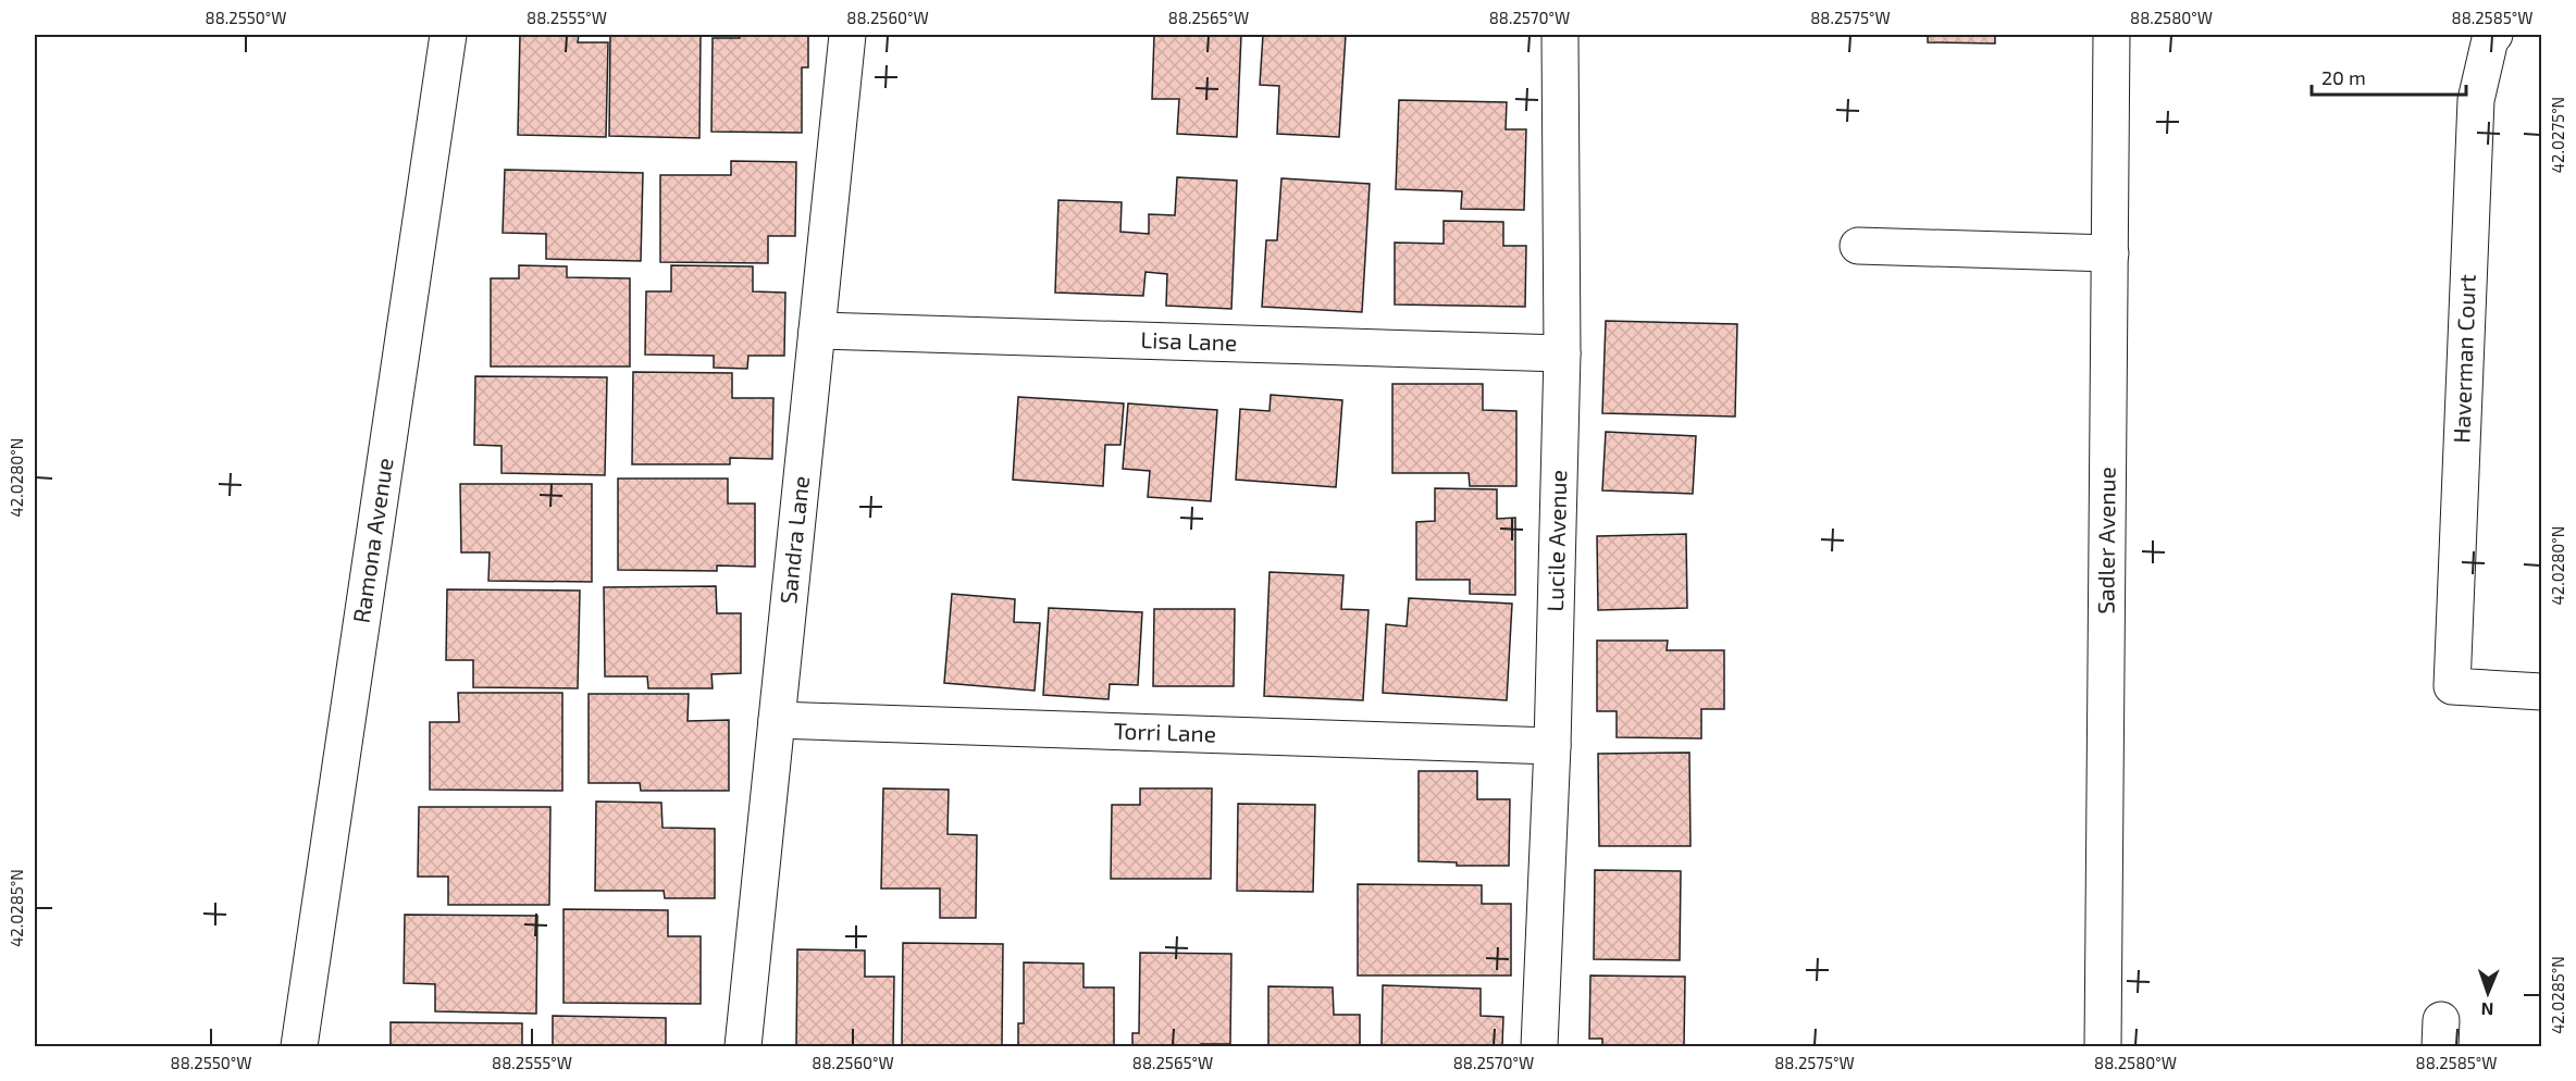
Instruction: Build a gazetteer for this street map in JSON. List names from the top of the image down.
{
  "streets": {
    "street": [
      "Lisa Lane",
      "Haverman Court",
      "Ramona Avenue",
      "Sandra Lane",
      "Lucile Avenue",
      "Sadler Avenue",
      "Torri Lane"
    ]
  },
  "crossings": [
    ["Lisa Lane", "Sandra Lane"],
    ["Lisa Lane", "Lucile Avenue"],
    ["Sandra Lane", "Torri Lane"],
    ["Lucile Avenue", "Torri Lane"]
  ],
  "scale_bar": "20 m",
  "north": "bottom",
  "coordinates": [
    "88.2550°W",
    "88.2555°W",
    "88.2560°W",
    "88.2565°W",
    "88.2570°W",
    "88.2575°W",
    "88.2580°W",
    "88.2585°W",
    "42.0275°N",
    "42.0280°N",
    "42.0285°N"
  ]
}
